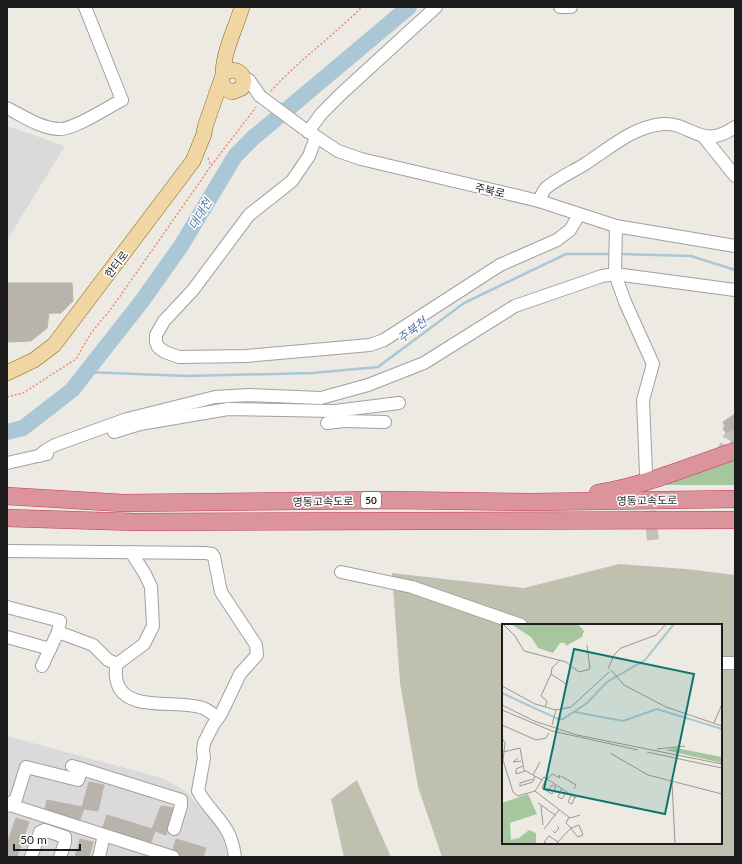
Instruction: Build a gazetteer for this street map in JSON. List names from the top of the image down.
{
  "streets": {
    "highway": ["50", "영동고속도로"],
    "main road": ["한터로"],
    "street": ["주북로"]
  },
  "crossings": [
    ["주북로", "한터로"]
  ],
  "water": ["대대천", "주북천"],
  "scale_bar": "50 m"
}
